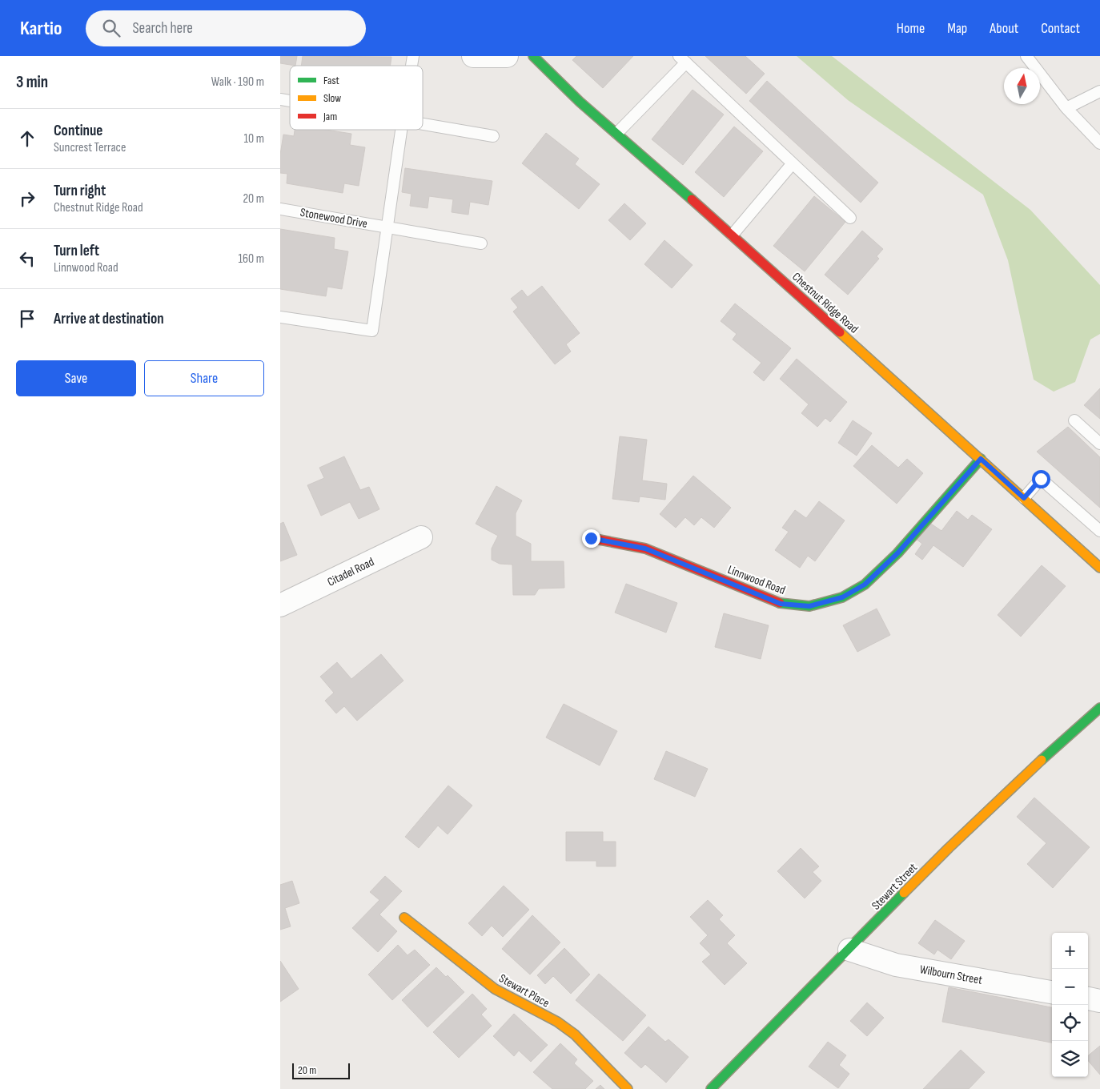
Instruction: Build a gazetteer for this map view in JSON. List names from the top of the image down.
{
  "streets": {
    "street": [
      "Chestnut Ridge Road",
      "Citadel Road",
      "Linnwood Road",
      "Stewart Street",
      "Wilbourn Street",
      "Stewart Place"
    ],
    "lane": ["Stonewood Drive"]
  },
  "crossings": [
    ["Chestnut Ridge Road", "Linnwood Road"],
    ["Stewart Street", "Wilbourn Street"]
  ],
  "legend": ["Fast", "Slow", "Jam"],
  "scale_bar": "20 m",
  "north": "top",
  "page": {
    "header": "Kartio",
    "search": "Search here",
    "nav": [
      "Home",
      "Map",
      "About",
      "Contact"
    ],
    "heading": ["3 min", "Walk · 190 m"],
    "list": [
      ["Continue", "Suncrest Terrace", "10 m"],
      ["Turn right", "Chestnut Ridge Road", "20 m"],
      ["Turn left", "Linnwood Road", "160 m"],
      "Arrive at destination"
    ],
    "buttons": ["Save", "Share"],
    "map_buttons": ["+", "−"],
    "scale": "20 m"
  }
}
